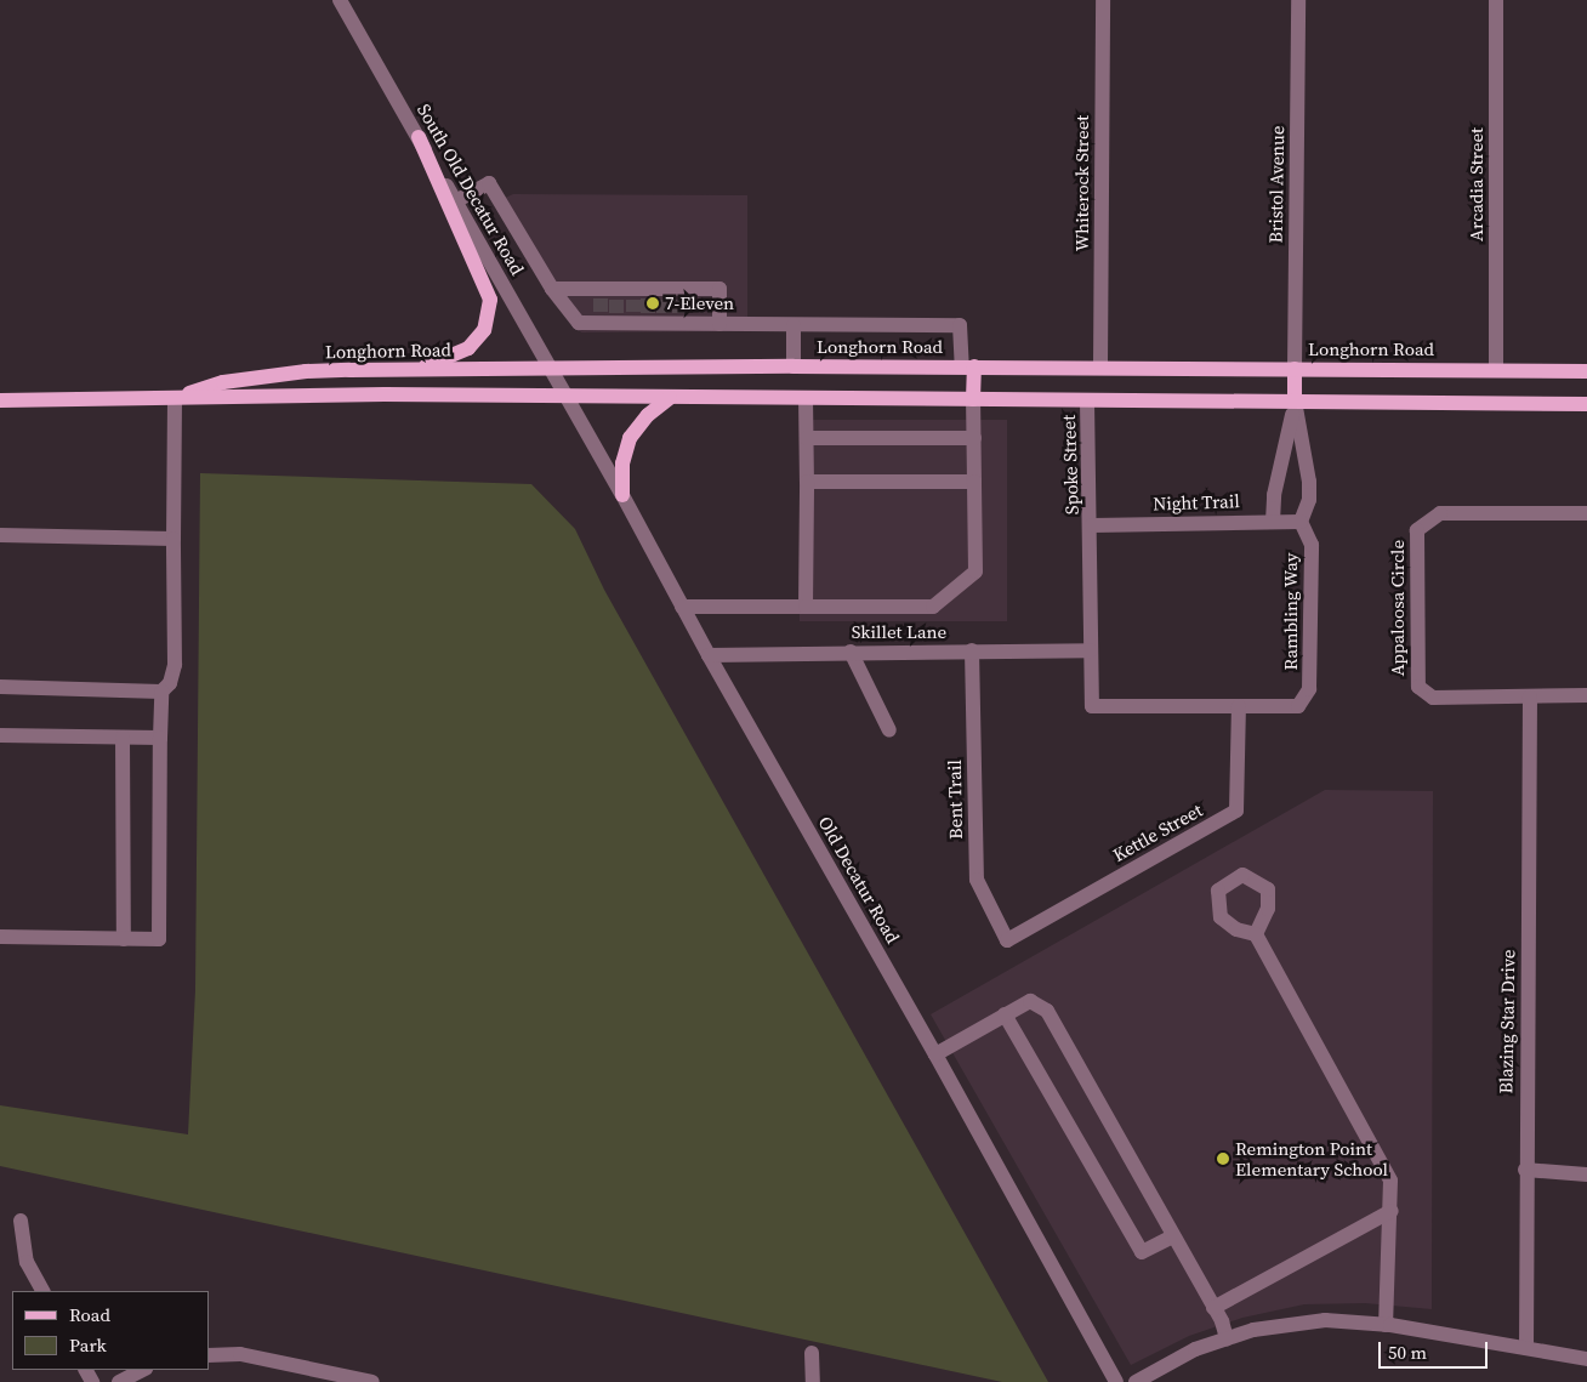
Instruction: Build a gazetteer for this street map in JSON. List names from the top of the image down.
{
  "streets": {
    "main road": ["Longhorn Road"],
    "street": [
      "Whiterock Street",
      "Bristol Avenue",
      "Arcadia Street",
      "South Old Decatur Road",
      "Spoke Street",
      "Night Trail",
      "Appaloosa Circle",
      "Rambling Way",
      "Skillet Lane",
      "Bent Trail",
      "Kettle Street",
      "Old Decatur Road",
      "Blazing Star Drive"
    ]
  },
  "crossings": [
    ["Whiterock Street", "Longhorn Road"],
    ["Bristol Avenue", "Longhorn Road"],
    ["Arcadia Street", "Longhorn Road"],
    ["South Old Decatur Road", "Longhorn Road"],
    ["South Old Decatur Road", "Old Decatur Road"],
    ["Longhorn Road", "Spoke Street"],
    ["Longhorn Road", "Old Decatur Road"],
    ["Spoke Street", "Night Trail"],
    ["Spoke Street", "Rambling Way"],
    ["Spoke Street", "Skillet Lane"],
    ["Night Trail", "Rambling Way"],
    ["Appaloosa Circle", "Blazing Star Drive"],
    ["Rambling Way", "Skillet Lane"],
    ["Rambling Way", "Kettle Street"],
    ["Skillet Lane", "Bent Trail"],
    ["Skillet Lane", "Old Decatur Road"],
    ["Bent Trail", "Kettle Street"]
  ],
  "places": ["7-Eleven", "Remington Point Elementary School"],
  "legend": ["Road", "Park"],
  "scale_bar": "50 m"
}
